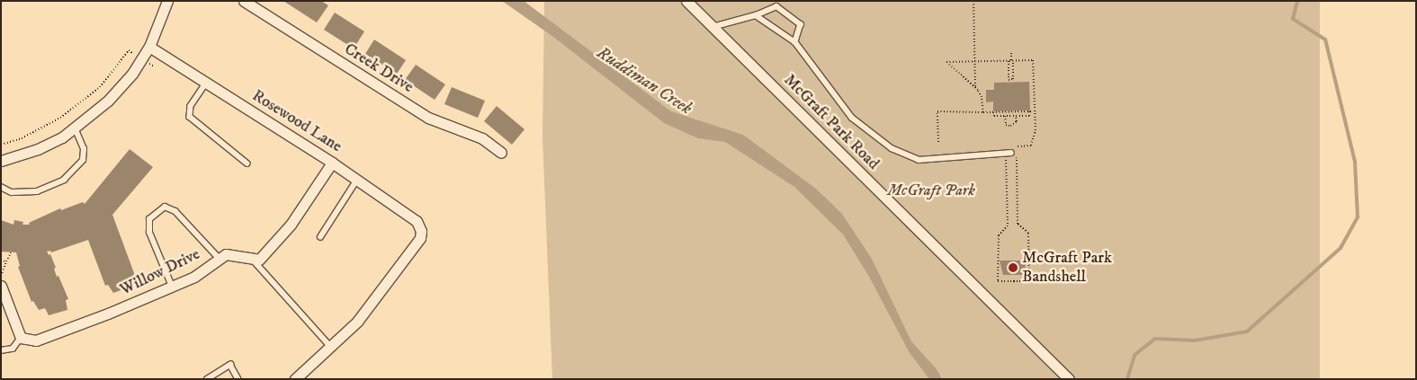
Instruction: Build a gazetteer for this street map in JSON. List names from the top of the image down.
{
  "streets": {
    "street": [
      "Creek Drive",
      "Rosewood Lane",
      "McGraft Park Road",
      "Willow Drive"
    ]
  },
  "water": ["Ruddiman Creek"],
  "parks": ["McGraft Park"],
  "places": ["McGraft Park Bandshell"]
}
